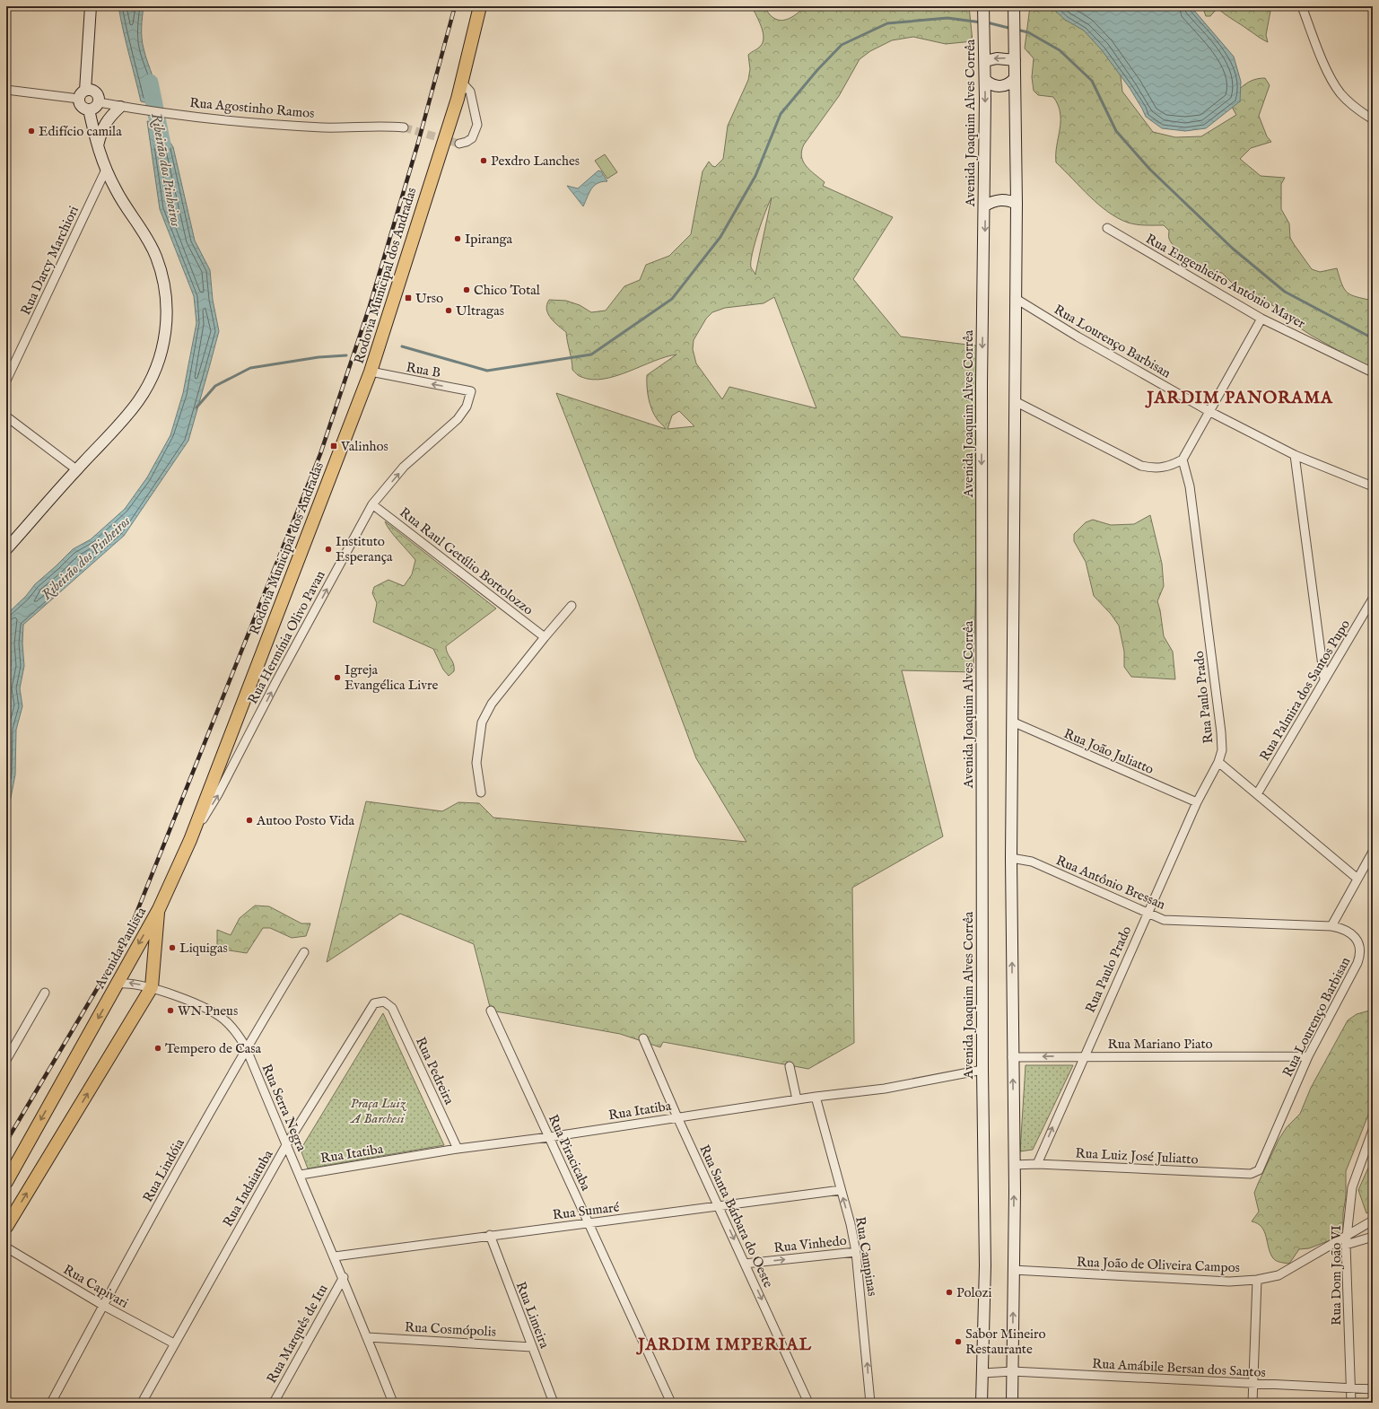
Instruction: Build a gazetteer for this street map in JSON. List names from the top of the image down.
{
  "streets": {
    "main road": ["Avenida Joaquim Alves Corrêa", "Rodovia Municipal dos Andradas", "Avenida Paulista"],
    "street": [
      "Rua Agostinho Ramos",
      "Rua Darcy Marchiori",
      "Rua Engenheiro Antônio Mayer",
      "Rua Lourenço Barbisan",
      "Rua B",
      "Rua Raul Getúlio Bortolozzo",
      "Rua Hermínia Olivo Pavan",
      "Rua Palmira dos Santos Pupo",
      "Rua Paulo Prado",
      "Rua João Juliatto",
      "Rua Antônio Bressan",
      "Rua Mariano Piato",
      "Rua Pedreira",
      "Rua Serra Negra",
      "Rua Itatiba",
      "Rua Piracicaba",
      "Rua Luiz José Juliatto",
      "Rua Lindóia",
      "Rua Indaiatuba",
      "Rua Sumaré",
      "Rua Santa Bárbara do Oeste",
      "Rua Vinhedo",
      "Rua Campinas",
      "Rua João de Oliveira Campos",
      "Rua Dom João VI",
      "Rua Capivari",
      "Rua Limeira",
      "Rua Cosmópolis",
      "Rua Marquês de Itu",
      "Rua Amábile Bersan dos Santos"
    ]
  },
  "crossings": [
    ["Avenida Joaquim Alves Corrêa", "Rua Itatiba"],
    ["Avenida Joaquim Alves Corrêa", "Rua Amábile Bersan dos Santos"],
    ["Rodovia Municipal dos Andradas", "Rua B"],
    ["Rodovia Municipal dos Andradas", "Rua Hermínia Olivo Pavan"],
    ["Rodovia Municipal dos Andradas", "Avenida Paulista"],
    ["Rua Lourenço Barbisan", "Rua Antônio Bressan"],
    ["Rua Lourenço Barbisan", "Rua Mariano Piato"],
    ["Rua Lourenço Barbisan", "Rua Luiz José Juliatto"],
    ["Rua B", "Rua Hermínia Olivo Pavan"],
    ["Rua Raul Getúlio Bortolozzo", "Rua Hermínia Olivo Pavan"],
    ["Rua Paulo Prado", "Rua João Juliatto"],
    ["Rua Paulo Prado", "Rua Antônio Bressan"],
    ["Rua Paulo Prado", "Rua Mariano Piato"],
    ["Rua Paulo Prado", "Rua Luiz José Juliatto"],
    ["Avenida Paulista", "Rua Serra Negra"],
    ["Rua Pedreira", "Rua Itatiba"],
    ["Rua Pedreira", "Rua Indaiatuba"],
    ["Rua Serra Negra", "Rua Itatiba"],
    ["Rua Serra Negra", "Rua Lindóia"],
    ["Rua Serra Negra", "Rua Indaiatuba"],
    ["Rua Serra Negra", "Rua Sumaré"],
    ["Rua Serra Negra", "Rua Cosmópolis"],
    ["Rua Serra Negra", "Rua Marquês de Itu"],
    ["Rua Itatiba", "Rua Piracicaba"],
    ["Rua Itatiba", "Rua Santa Bárbara do Oeste"],
    ["Rua Itatiba", "Rua Campinas"],
    ["Rua Piracicaba", "Rua Sumaré"],
    ["Rua Lindóia", "Rua Capivari"],
    ["Rua Indaiatuba", "Rua Capivari"],
    ["Rua Sumaré", "Rua Santa Bárbara do Oeste"],
    ["Rua Sumaré", "Rua Campinas"],
    ["Rua Sumaré", "Rua Limeira"],
    ["Rua Santa Bárbara do Oeste", "Rua Vinhedo"],
    ["Rua Vinhedo", "Rua Campinas"],
    ["Rua João de Oliveira Campos", "Rua Dom João VI"],
    ["Rua Dom João VI", "Rua Amábile Bersan dos Santos"],
    ["Rua Limeira", "Rua Cosmópolis"]
  ],
  "one_way": [
    "Rua B",
    "Rua Hermínia Olivo Pavan",
    "Rua Santa Bárbara do Oeste",
    "Rua Vinhedo",
    "Rua Campinas"
  ],
  "districts": ["JARDIM PANORAMA", "JARDIM IMPERIAL"],
  "water": ["Ribeirão dos Pinheiros"],
  "parks": ["Praça Luiz A Barchesi"],
  "places": {
    "other": [
      "Edifício camila",
      "Pexdro Lanches",
      "Ipiranga",
      "Chico Total",
      "Ultragas",
      "Instituto Esperança",
      "Igreja Evangélica Livre",
      "Autoo Posto Vida",
      "Liquigas",
      "WN Pneus",
      "Tempero de Casa",
      "Polozi",
      "Sabor Mineiro Restaurante"
    ],
    "transit": ["Urso", "Valinhos"]
  }
}
